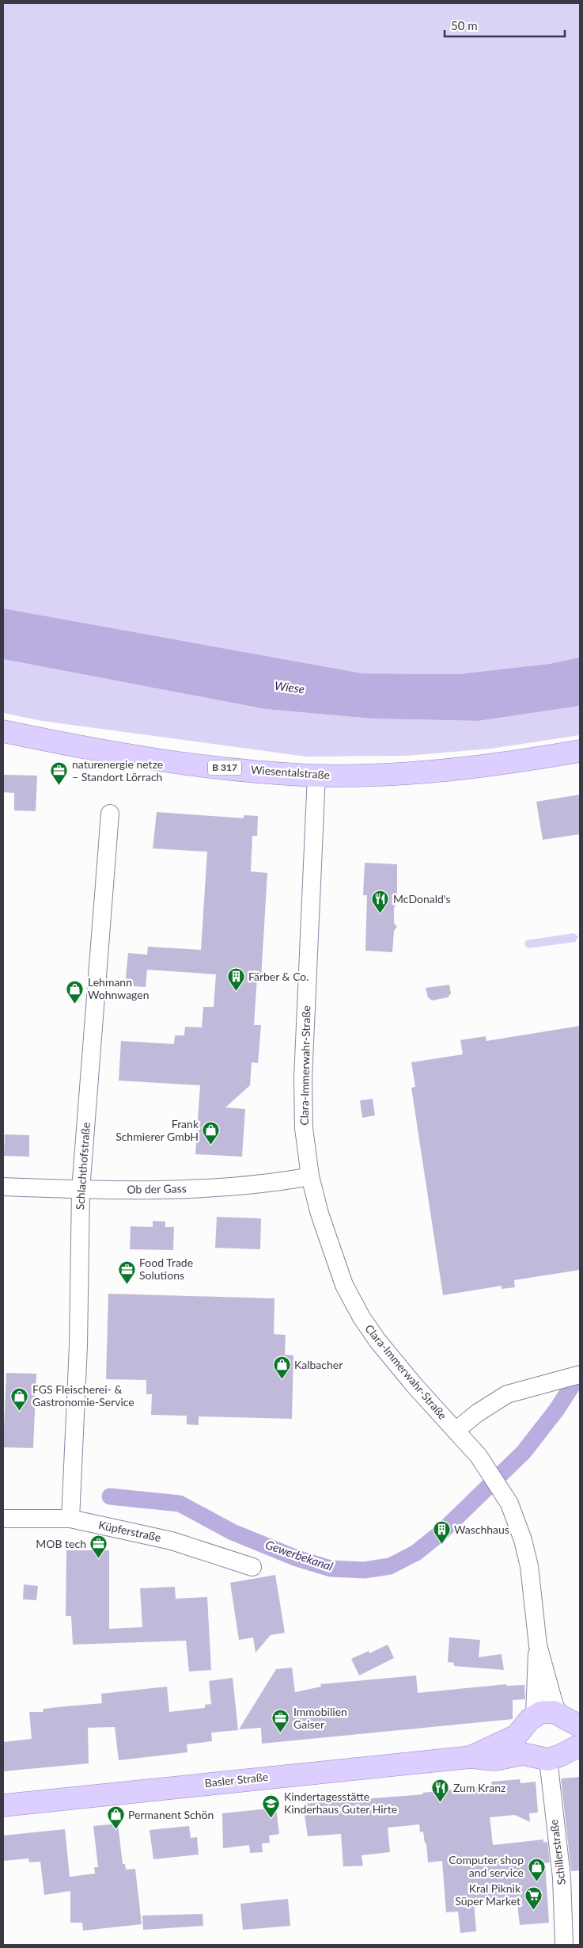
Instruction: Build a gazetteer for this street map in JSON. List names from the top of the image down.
{
  "streets": {
    "main road": ["B 317", "Wiesentalstraße", "Basler Straße"],
    "street": [
      "Clara-Immerwahr-Straße",
      "Schlachthofstraße",
      "Ob der Gass",
      "Küpferstraße",
      "Schillerstraße"
    ]
  },
  "crossings": [
    ["Wiesentalstraße", "Clara-Immerwahr-Straße"],
    ["Clara-Immerwahr-Straße", "Ob der Gass"],
    ["Clara-Immerwahr-Straße", "Basler Straße"],
    ["Clara-Immerwahr-Straße", "Schillerstraße"],
    ["Schlachthofstraße", "Ob der Gass"],
    ["Schlachthofstraße", "Küpferstraße"],
    ["Basler Straße", "Schillerstraße"]
  ],
  "water": ["Wiese", "Gewerbekanal"],
  "places": {
    "office": [
      "naturenergie netze – Standort Lörrach",
      "Food Trade Solutions",
      "MOB tech",
      "Immobilien Gaiser"
    ],
    "restaurant": ["McDonald's", "Zum Kranz"],
    "building": ["Färber & Co.", "Waschhaus"],
    "shop": [
      "Lehmann Wohnwagen",
      "Frank Schmierer GmbH",
      "Kalbacher",
      "FGS Fleischerei- & Gastronomie-Service",
      "Permanent Schön",
      "Computer shop and service"
    ],
    "school or university": ["Kindertagesstätte Kinderhaus Guter Hirte"],
    "supermarket": ["Kral Piknik Süper Market"]
  },
  "scale_bar": "50 m"
}
